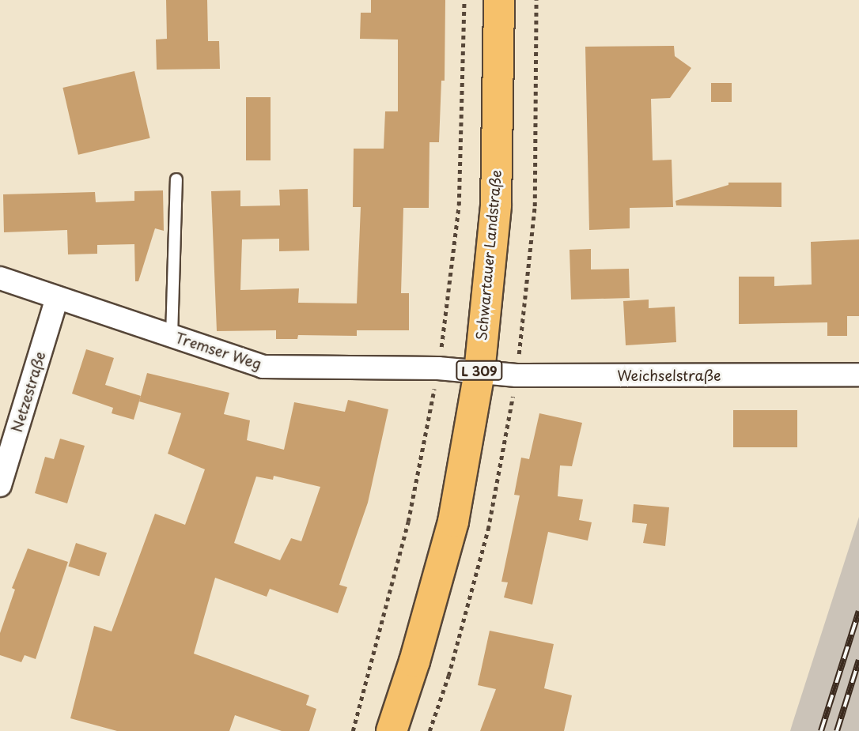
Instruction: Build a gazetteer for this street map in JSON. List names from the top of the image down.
{
  "streets": {
    "main road": ["Schwartauer Landstraße", "L 309"],
    "street": ["Tremser Weg", "Weichselstraße", "Netzestraße"]
  },
  "crossings": [
    ["Schwartauer Landstraße", "Tremser Weg"],
    ["Schwartauer Landstraße", "Weichselstraße"],
    ["Tremser Weg", "Weichselstraße"],
    ["Tremser Weg", "Netzestraße"]
  ]
}
